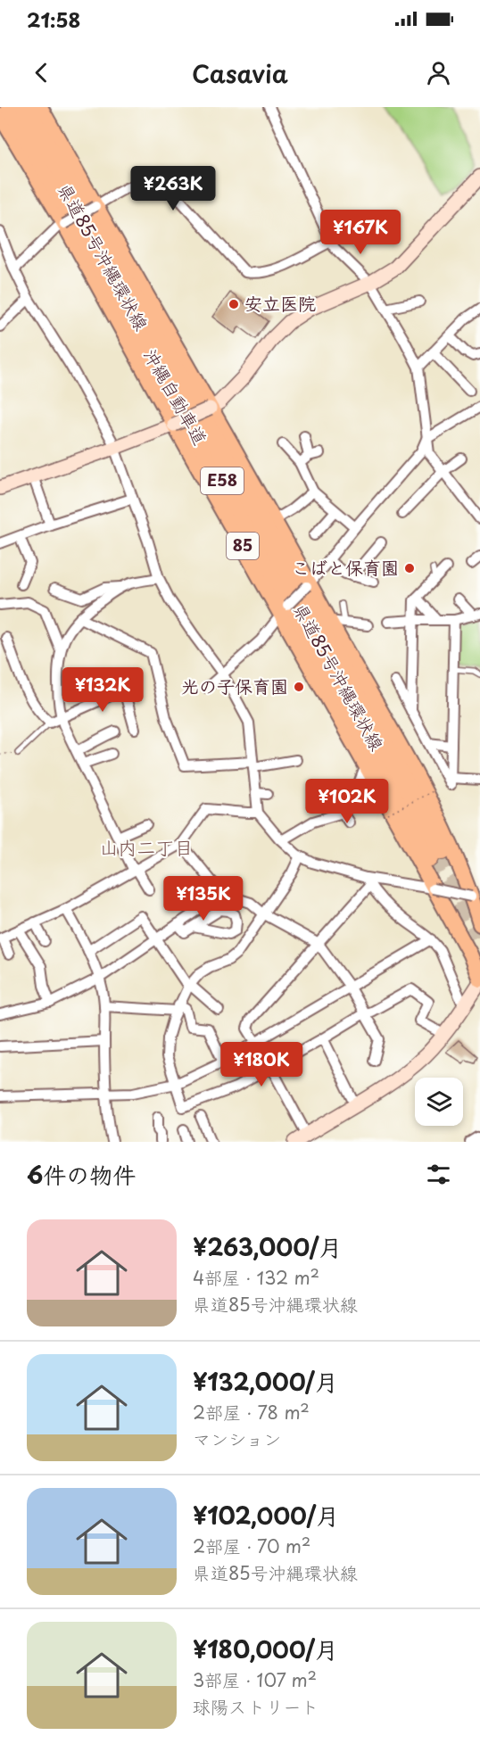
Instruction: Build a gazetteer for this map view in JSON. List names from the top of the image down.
{
  "streets": {
    "highway": ["沖縄自動車道", "E58"],
    "main road": ["県道85号沖縄環状線", "85"]
  },
  "districts": ["山内二丁目"],
  "places": ["安立医院", "こばと保育園", "光の子保育園"],
  "page": {
    "status": "21:58",
    "header": "Casavia",
    "price": [
      "¥263K",
      "¥167K",
      "¥132K",
      "¥102K",
      "¥135K",
      "¥180K"
    ],
    "heading": "6件の物件",
    "list": [
      {
        "name": "¥263,000/月",
        "note": "4部屋 · 132 m² · 県道85号沖縄環状線"
      },
      {
        "name": "¥132,000/月",
        "note": "2部屋 · 78 m² · マンション"
      },
      {
        "name": "¥102,000/月",
        "note": "2部屋 · 70 m² · 県道85号沖縄環状線"
      },
      {
        "name": "¥180,000/月",
        "note": "3部屋 · 107 m² · 球陽ストリート"
      }
    ]
  }
}
